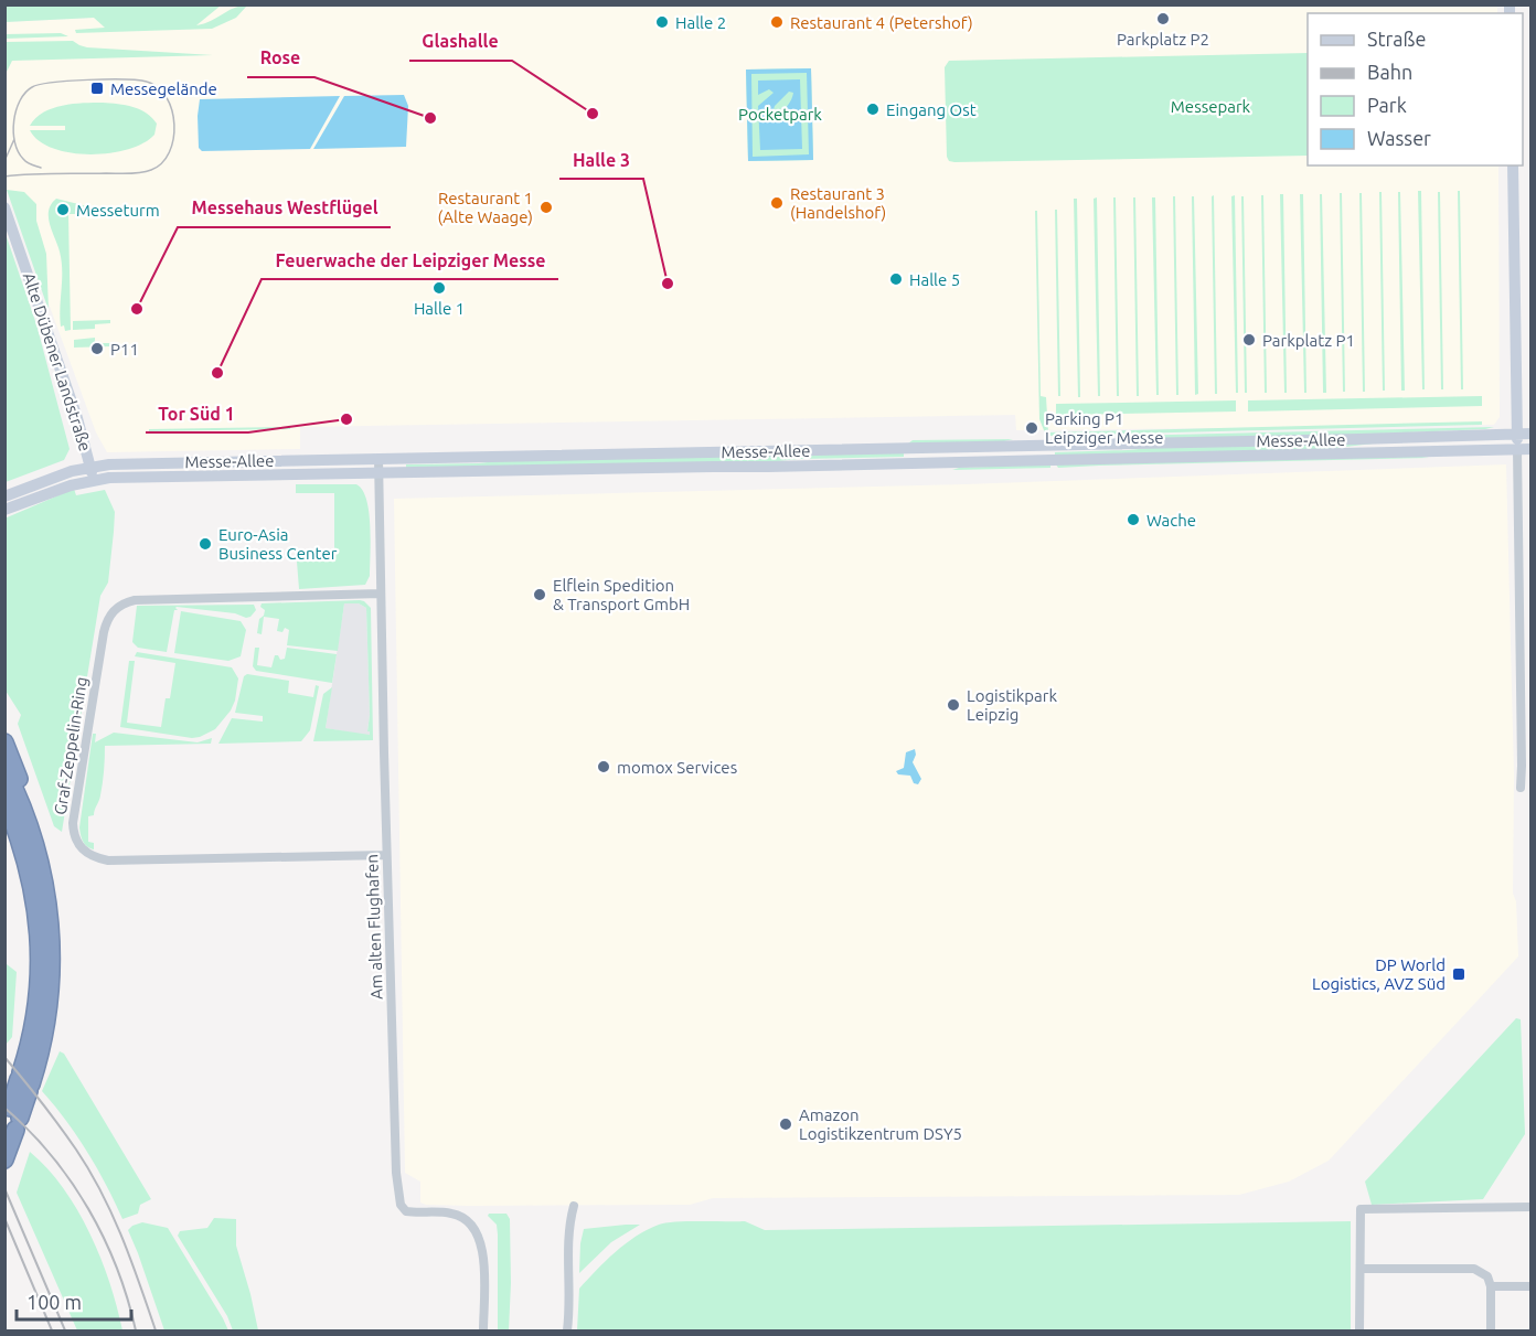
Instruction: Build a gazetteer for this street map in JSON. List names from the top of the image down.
{
  "streets": {
    "main road": ["Alte Dübener Landstraße", "Messe-Allee"],
    "street": ["Graf-Zeppelin-Ring", "Am alten Flughafen"]
  },
  "crossings": [
    ["Alte Dübener Landstraße", "Messe-Allee"],
    ["Messe-Allee", "Am alten Flughafen"],
    ["Graf-Zeppelin-Ring", "Am alten Flughafen"]
  ],
  "parks": ["Messepark", "Pocketpark"],
  "places": {
    "other": [
      "Parkplatz P2",
      "Halle 2",
      "Restaurant 4 (Petershof)",
      "Eingang Ost",
      "Glashalle",
      "Rose",
      "Restaurant 3 (Handelshof)",
      "Restaurant 1 (Alte Waage)",
      "Messeturm",
      "Halle 5",
      "Halle 3",
      "Halle 1",
      "Messehaus Westflügel",
      "Parkplatz P1",
      "P11",
      "Feuerwache der Leipziger Messe",
      "Tor Süd 1",
      "Parking P1 Leipziger Messe",
      "Wache",
      "Euro-Asia Business Center",
      "Elflein Spedition & Transport GmbH",
      "Logistikpark Leipzig",
      "momox Services",
      "Amazon Logistikzentrum DSY5"
    ],
    "transit": ["Messegelände", "DP World Logistics, AVZ Süd"]
  },
  "legend": [
    "Straße",
    "Bahn",
    "Park",
    "Wasser"
  ],
  "scale_bar": "100 m"
}
